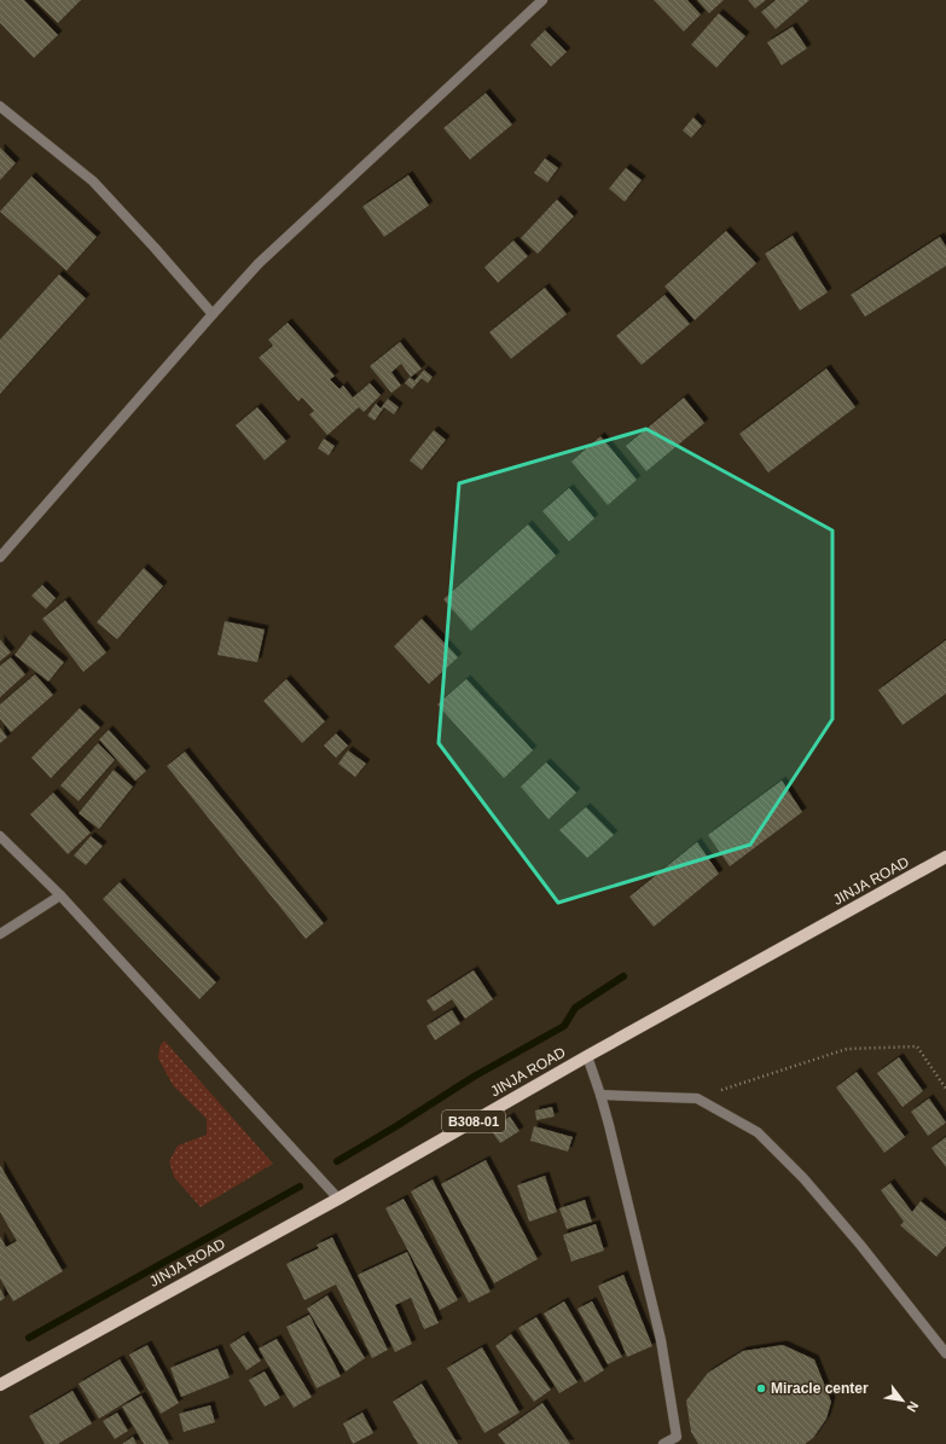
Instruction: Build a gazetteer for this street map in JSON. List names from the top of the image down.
{
  "streets": {
    "main road": ["JINJA ROAD", "B308-01"]
  },
  "places": ["Miracle center"],
  "north": "bottom right"
}
